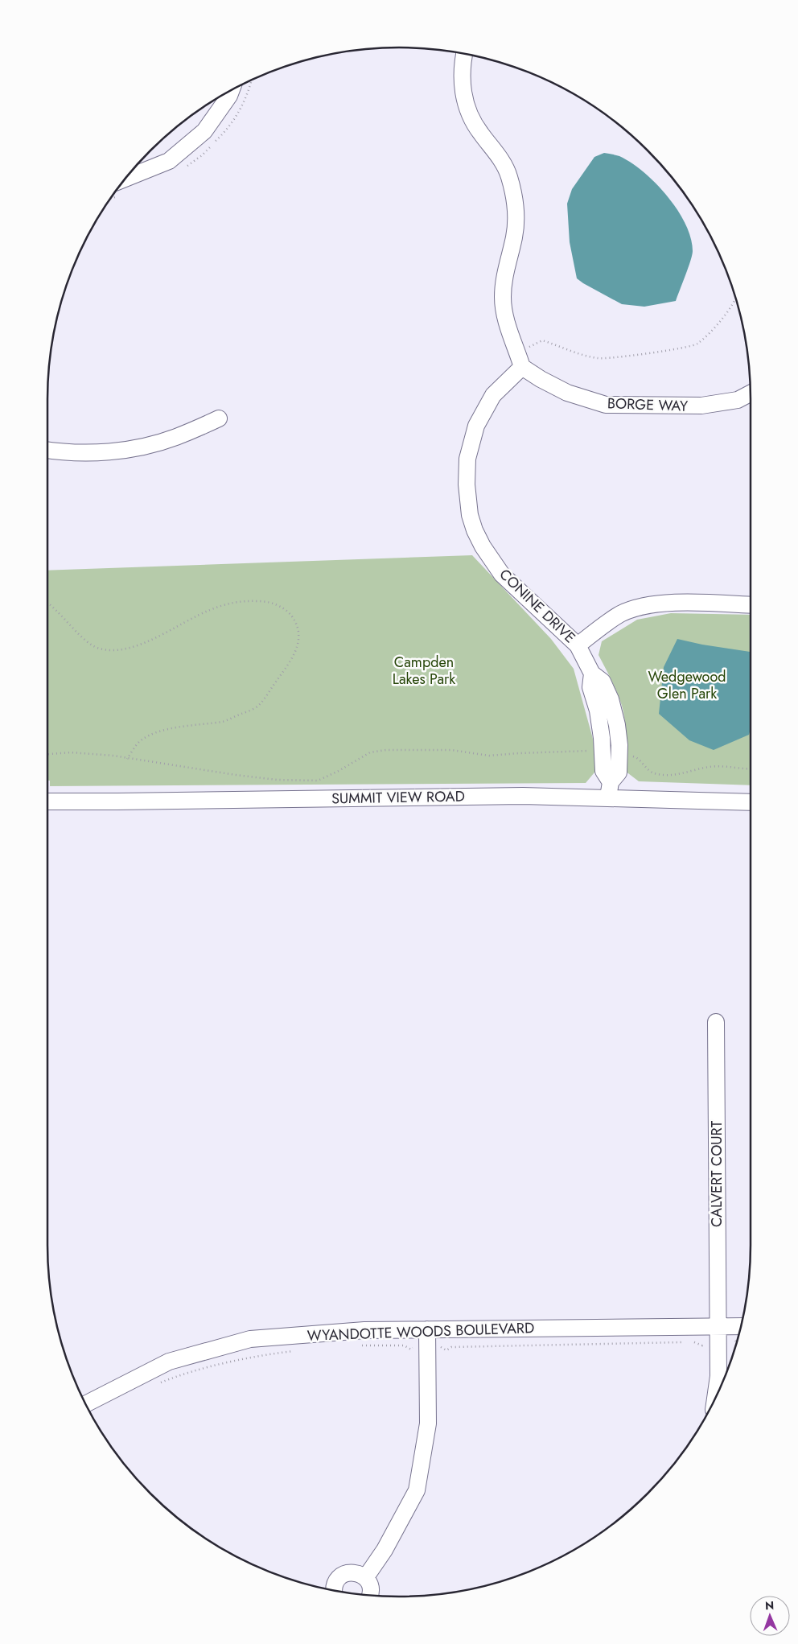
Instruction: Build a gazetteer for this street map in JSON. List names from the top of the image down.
{
  "streets": {
    "street": [
      "BORGE WAY",
      "CONINE DRIVE",
      "SUMMIT VIEW ROAD",
      "CALVERT COURT",
      "WYANDOTTE WOODS BOULEVARD"
    ]
  },
  "crossings": [
    ["BORGE WAY", "CONINE DRIVE"],
    ["CONINE DRIVE", "SUMMIT VIEW ROAD"],
    ["CALVERT COURT", "WYANDOTTE WOODS BOULEVARD"]
  ],
  "parks": ["Campden Lakes Park", "Wedgewood Glen Park"],
  "north": "top"
}
